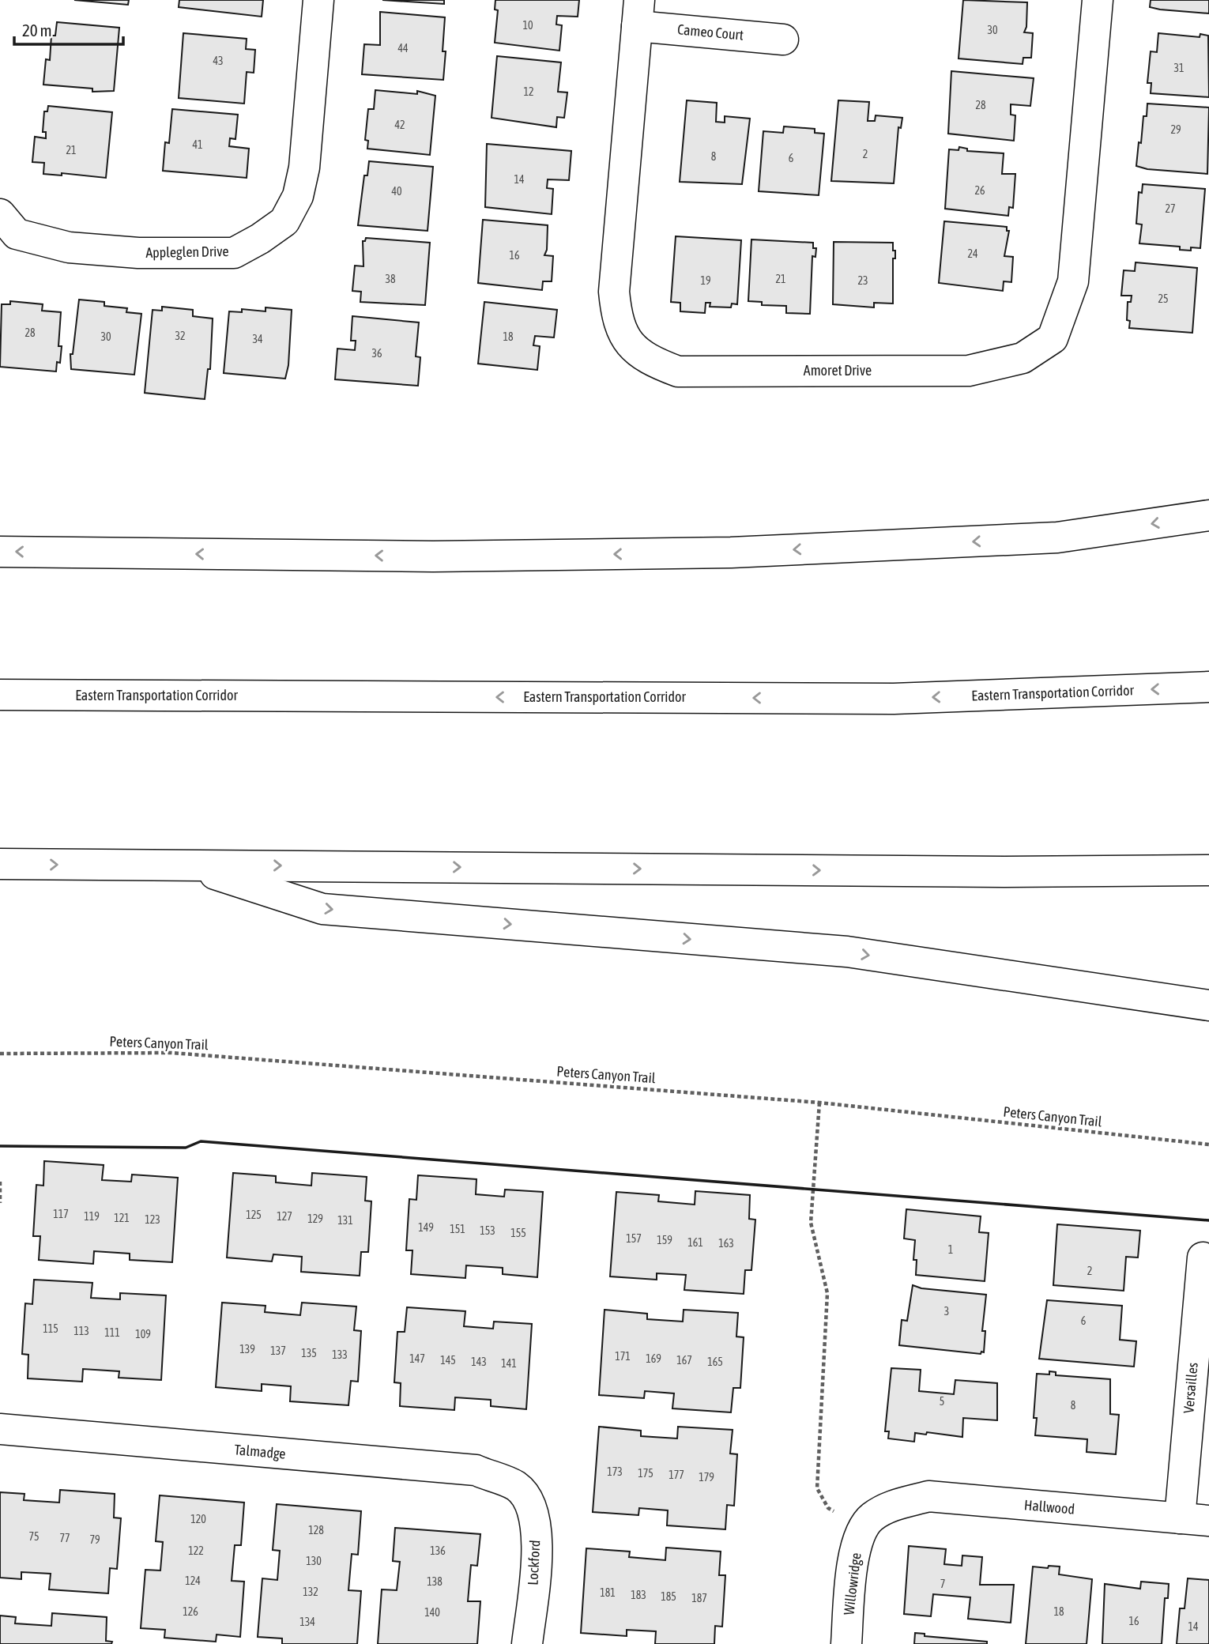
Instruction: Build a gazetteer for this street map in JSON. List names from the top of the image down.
{
  "streets": {
    "main road": [
      "Cameo Court",
      "Appleglen Drive",
      "Amoret Drive",
      "Eastern Transportation Corridor",
      "Versailles",
      "Talmadge",
      "Hallwood",
      "Lockford",
      "Willowridge"
    ],
    "path": ["Peters Canyon Trail"]
  },
  "crossings": [
    ["Cameo Court", "Amoret Drive"],
    ["Versailles", "Hallwood"],
    ["Talmadge", "Lockford"],
    ["Hallwood", "Willowridge"]
  ],
  "house_numbers": [
    "10",
    "30",
    "44",
    "43",
    "31",
    "12",
    "28",
    "42",
    "29",
    "41",
    "21",
    "2",
    "8",
    "6",
    "14",
    "26",
    "40",
    "27",
    "24",
    "16",
    "38",
    "21",
    "19",
    "23",
    "25",
    "28",
    "32",
    "30",
    "18",
    "34",
    "36",
    "117",
    "125",
    "119",
    "127",
    "121",
    "129",
    "123",
    "131",
    "149",
    "151",
    "153",
    "155",
    "157",
    "159",
    "161",
    "163",
    "1",
    "2",
    "3",
    "6",
    "115",
    "113",
    "111",
    "109",
    "139",
    "137",
    "135",
    "133",
    "171",
    "147",
    "169",
    "145",
    "167",
    "143",
    "165",
    "141",
    "5",
    "8",
    "173",
    "175",
    "177",
    "179",
    "120",
    "128",
    "75",
    "77",
    "79",
    "122",
    "136",
    "130",
    "124",
    "138",
    "7",
    "132",
    "181",
    "183",
    "185",
    "187",
    "126",
    "18",
    "140",
    "16",
    "134",
    "14"
  ],
  "scale_bar": "20 m"
}
